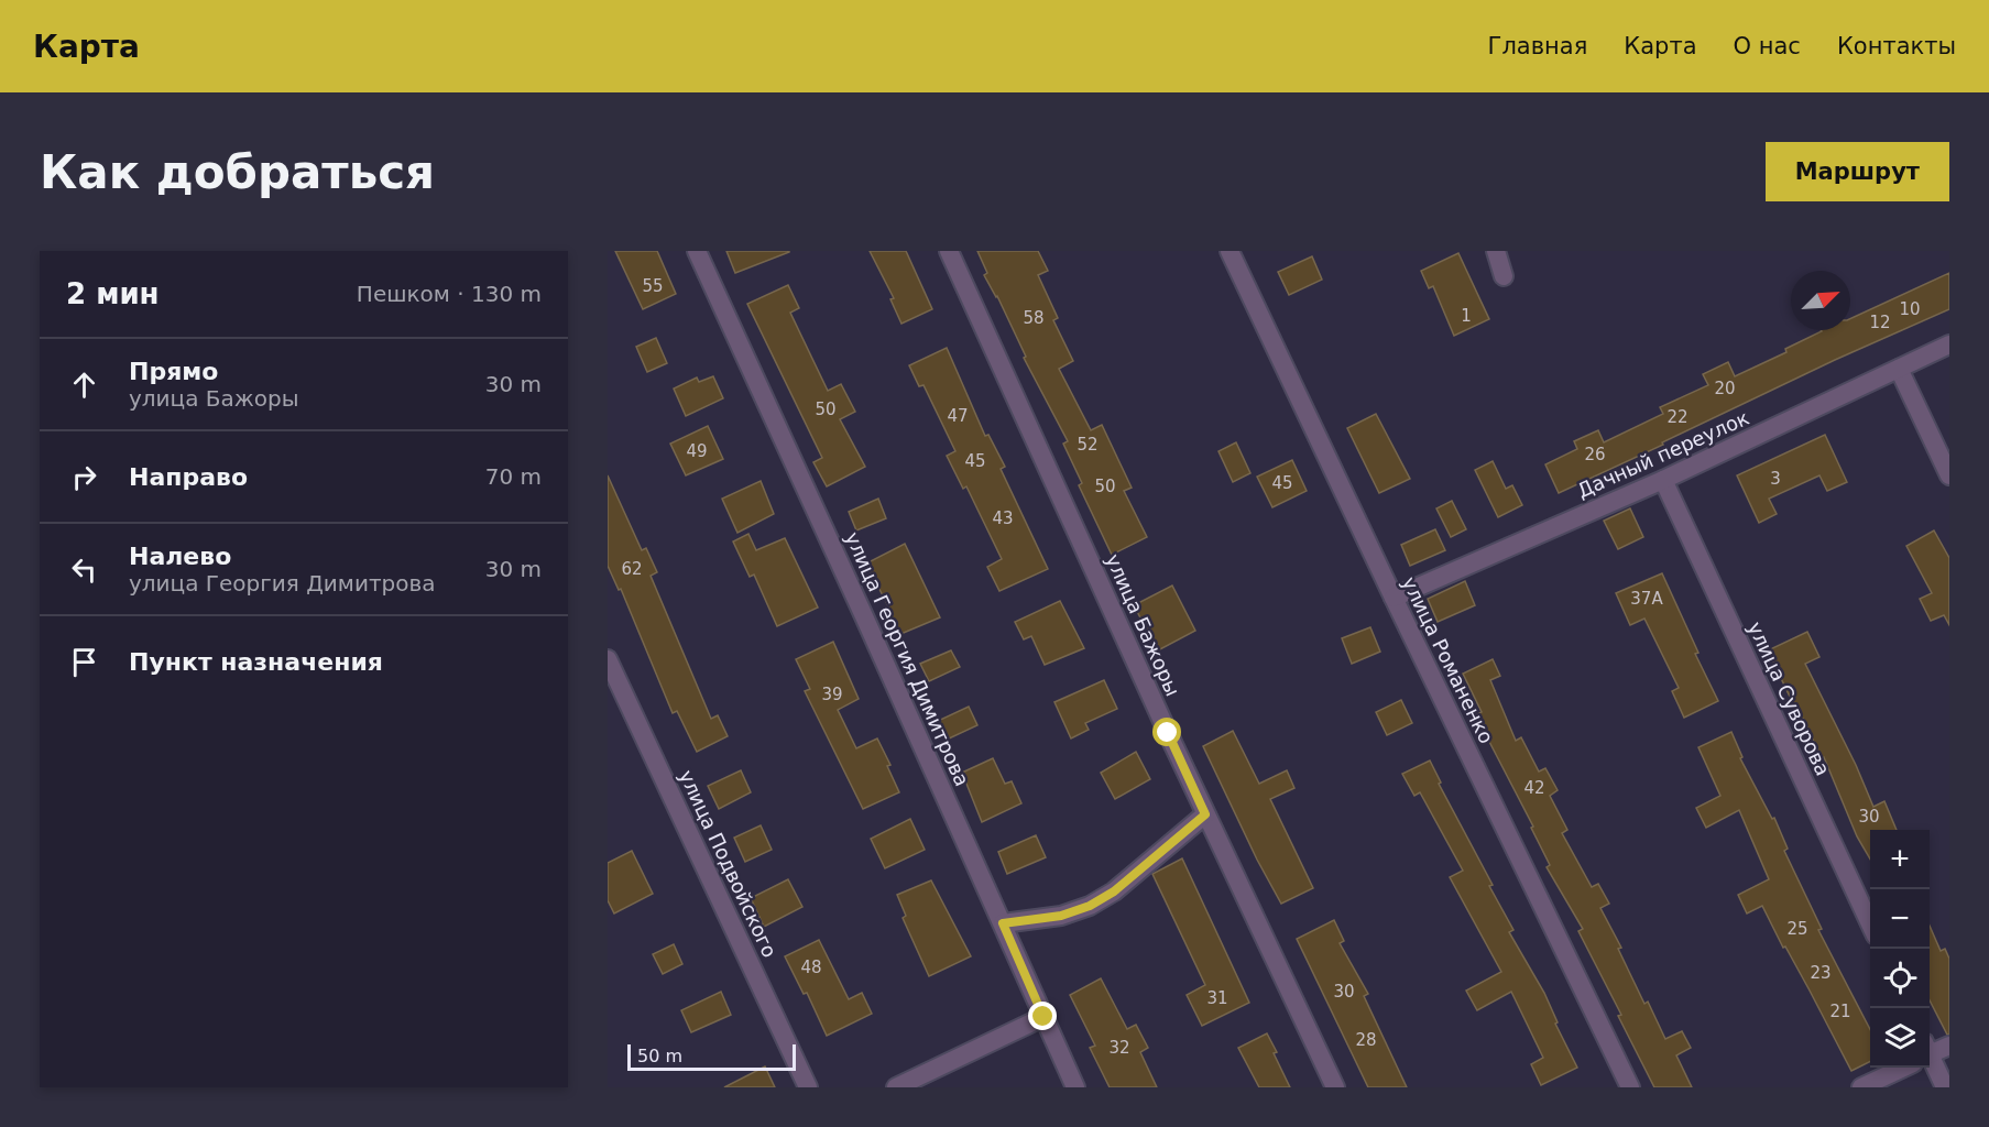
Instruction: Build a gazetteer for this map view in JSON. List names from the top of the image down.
{
  "streets": {
    "street": [
      "Дачный переулок",
      "улица Бажоры",
      "улица Георгия Димитрова",
      "улица Романенко",
      "улица Суворова",
      "улица Подвойского"
    ]
  },
  "crossings": [
    ["Дачный переулок", "улица Романенко"],
    ["Дачный переулок", "улица Суворова"]
  ],
  "house_numbers": [
    "55",
    "10",
    "1",
    "58",
    "12",
    "20",
    "50",
    "47",
    "22",
    "52",
    "49",
    "26",
    "45",
    "3",
    "45",
    "50",
    "43",
    "62",
    "37А",
    "39",
    "42",
    "30",
    "25",
    "48",
    "23",
    "30",
    "31",
    "21",
    "28",
    "32"
  ],
  "scale_bar": "50 m",
  "north": "top right",
  "page": {
    "header": "Карта",
    "nav": [
      "Главная",
      "Карта",
      "О нас",
      "Контакты"
    ],
    "buttons": "Маршрут",
    "title": "Как добраться",
    "heading": ["2 мин", "Пешком · 130 m"],
    "list": [
      ["Прямо", "улица Бажоры", "30 m"],
      ["Направо", "70 m"],
      ["Налево", "улица Георгия Димитрова", "30 m"],
      "Пункт назначения"
    ],
    "map_buttons": ["+", "−"],
    "scale": "50 m"
  }
}
